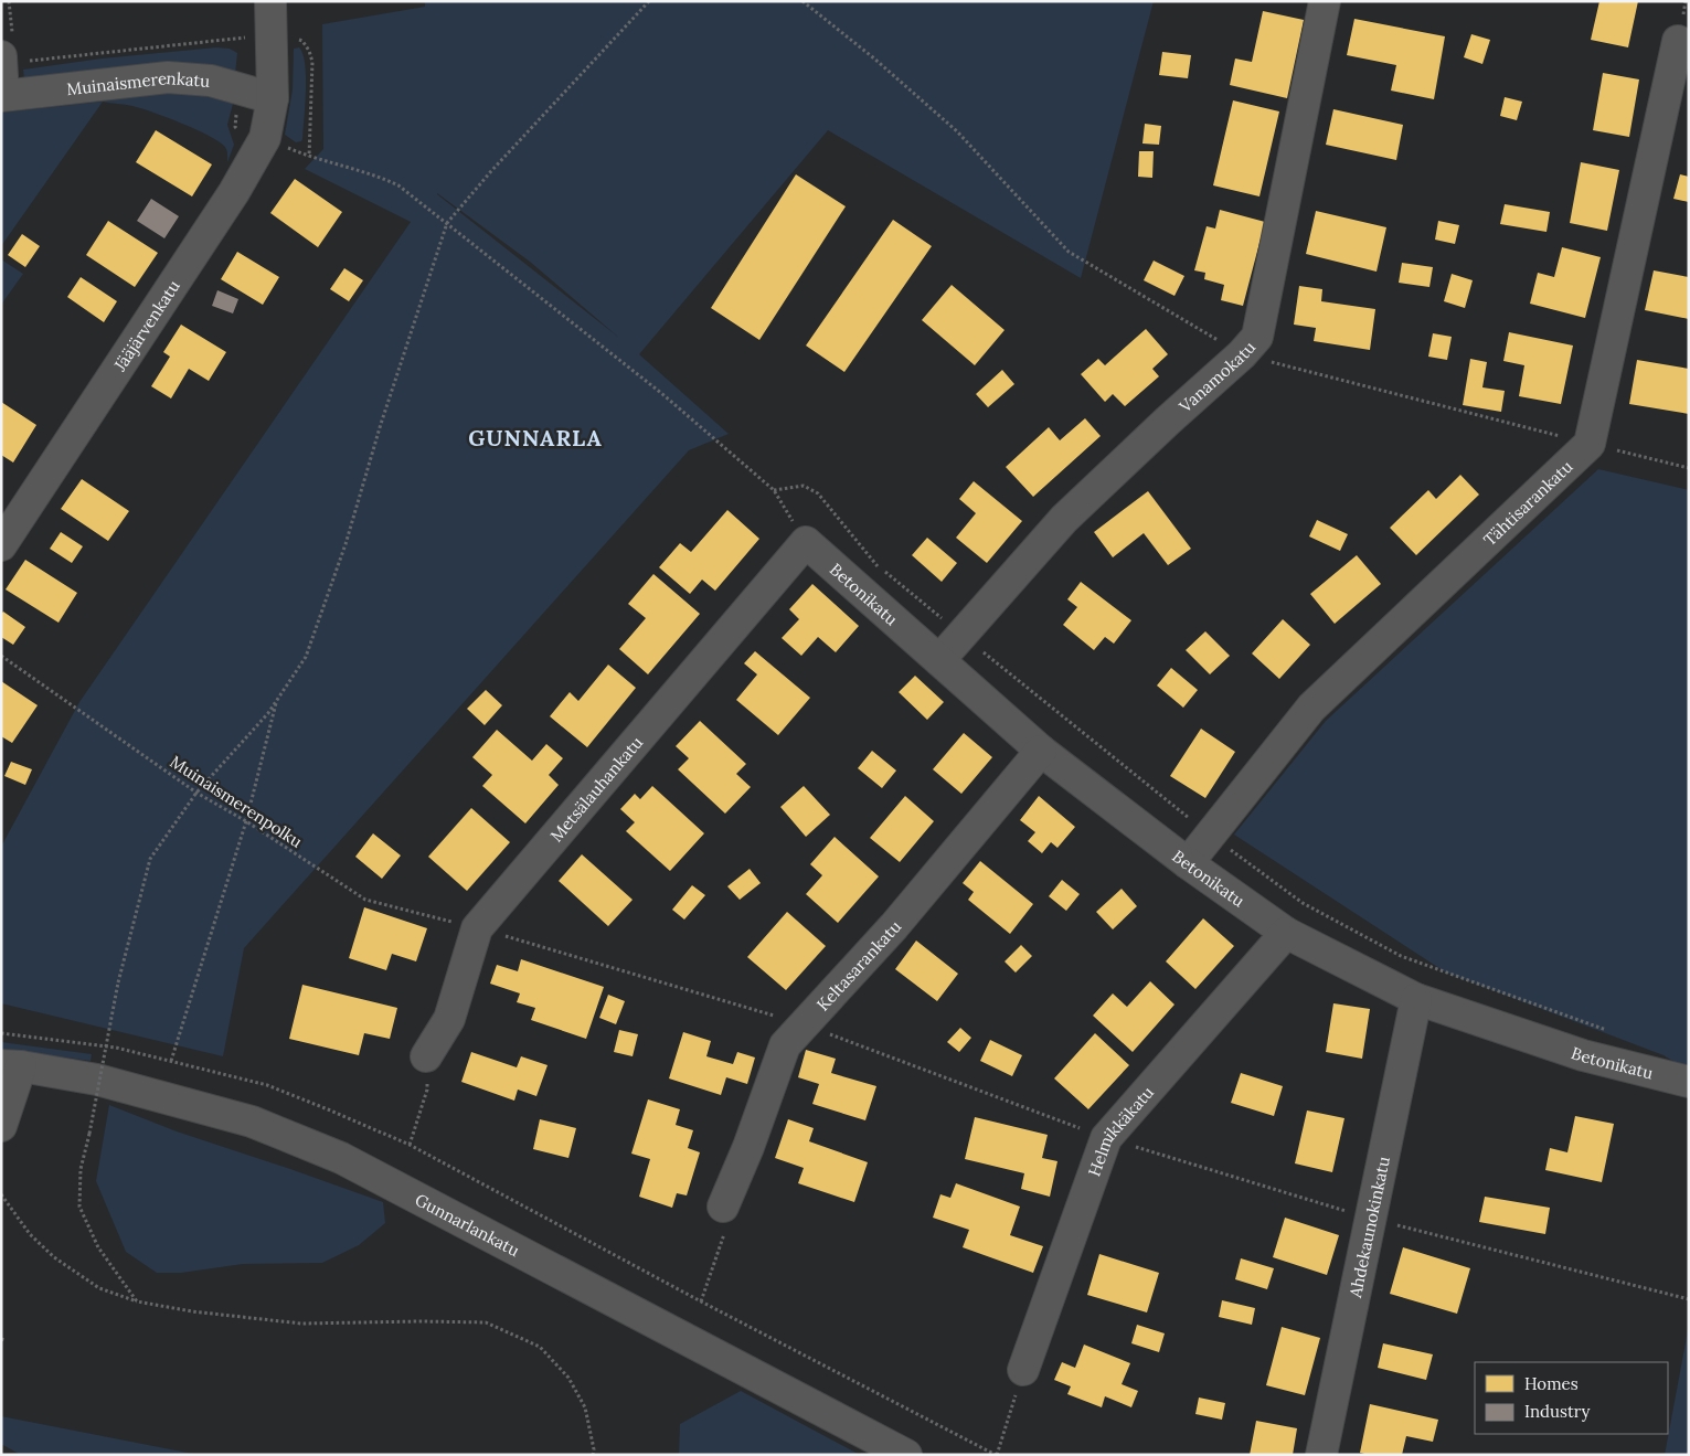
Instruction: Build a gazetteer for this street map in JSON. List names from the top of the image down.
{
  "streets": {
    "street": [
      "Muinaismerenkatu",
      "Jääjärvenkatu",
      "Vanamokatu",
      "Tähtisarankatu",
      "Betonikatu",
      "Metsälauhankatu",
      "Keltasarankatu",
      "Helmikkäkatu",
      "Gunnarlankatu",
      "Ahdekaunokinkatu"
    ],
    "path": ["Muinaismerenpolku"]
  },
  "crossings": [
    ["Muinaismerenkatu", "Jääjärvenkatu"],
    ["Vanamokatu", "Betonikatu"],
    ["Tähtisarankatu", "Betonikatu"],
    ["Betonikatu", "Metsälauhankatu"],
    ["Betonikatu", "Keltasarankatu"],
    ["Betonikatu", "Helmikkäkatu"],
    ["Betonikatu", "Ahdekaunokinkatu"],
    ["Metsälauhankatu", "Muinaismerenpolku"],
    ["Muinaismerenpolku", "Keltasarankatu"],
    ["Muinaismerenpolku", "Helmikkäkatu"],
    ["Muinaismerenpolku", "Ahdekaunokinkatu"]
  ],
  "districts": ["GUNNARLA"],
  "legend": ["Homes", "Industry"]
}
